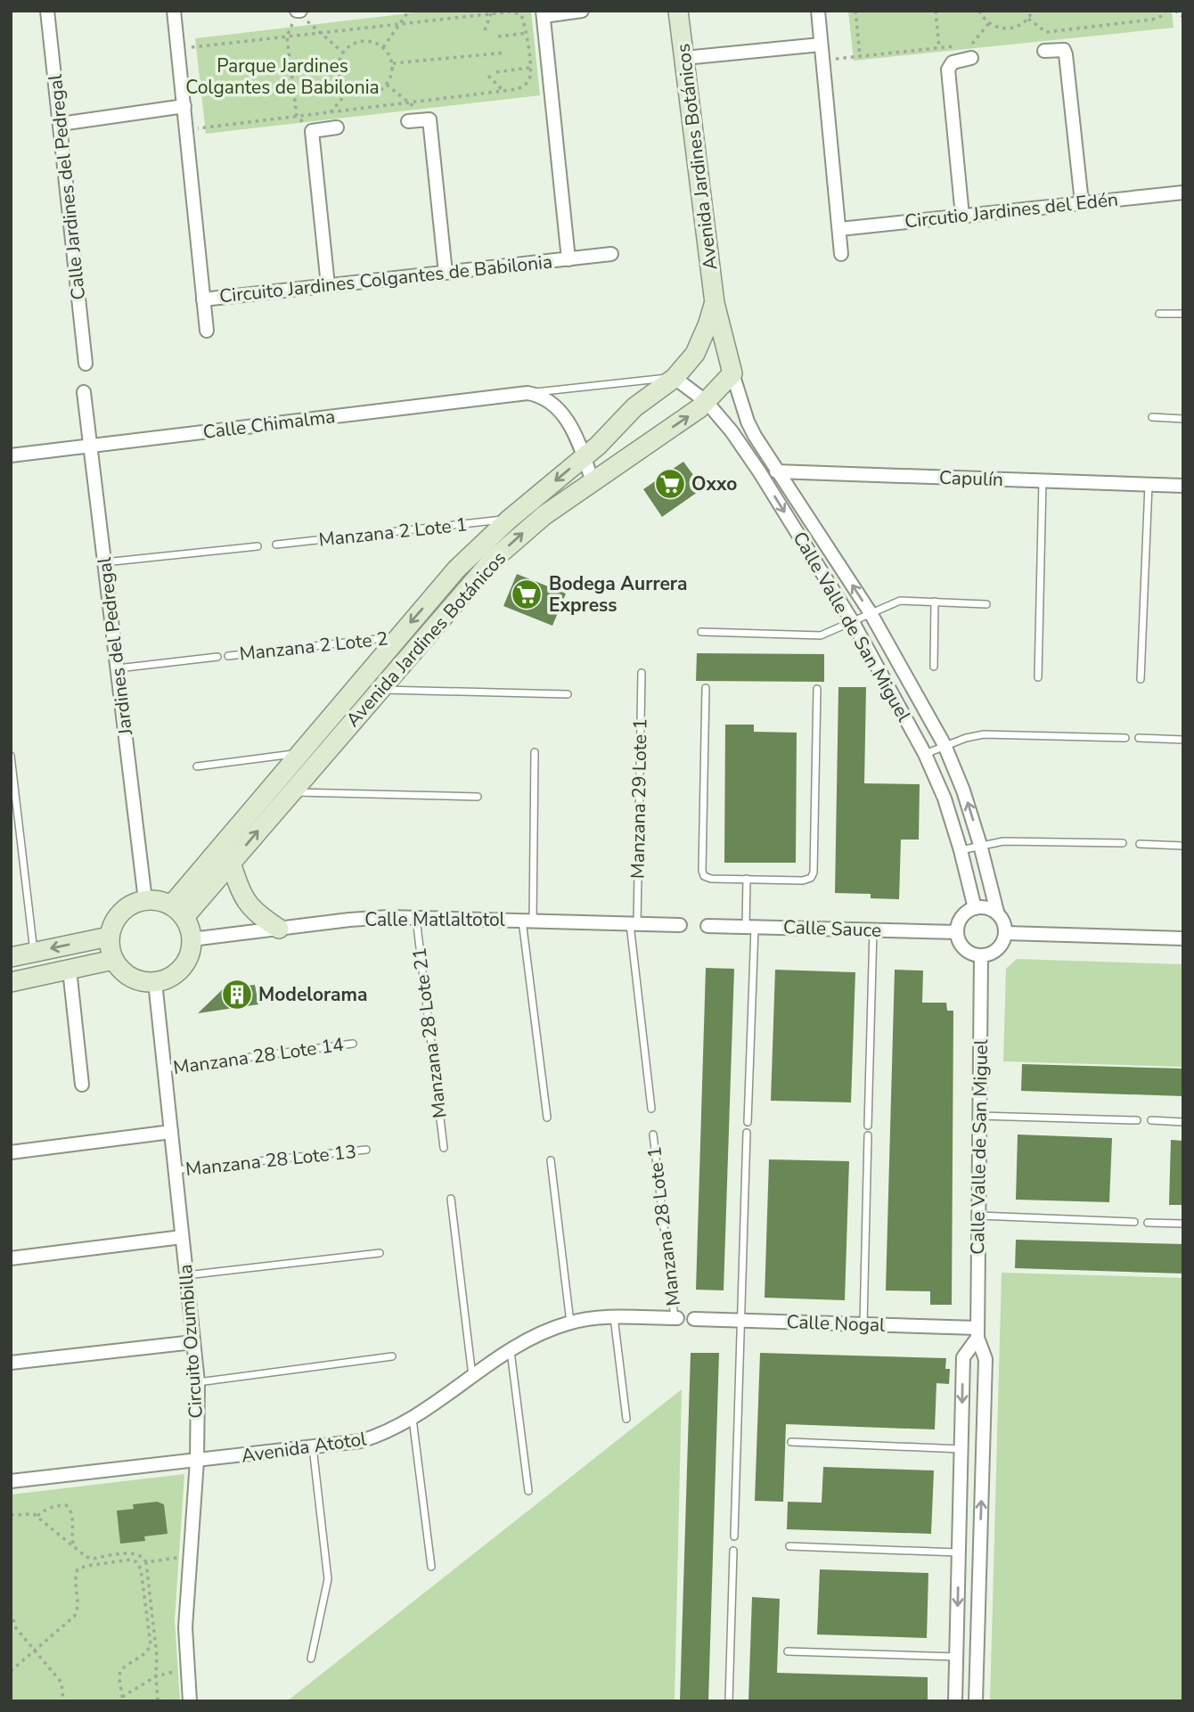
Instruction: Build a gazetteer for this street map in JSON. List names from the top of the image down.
{
  "streets": {
    "street": [
      "Avenida Jardines Botánicos",
      "Calle Jardines del Pedregal",
      "Circutio Jardines del Edén",
      "Circuito Jardines Colgantes de Babilonia",
      "Calle Chimalma",
      "Capulín",
      "Calle Valle de San Miguel",
      "Jardines del Pedregal",
      "Calle Matlaltotol",
      "Calle Sauce",
      "Calle Nogal",
      "Circuito Ozumbilla",
      "Avenida Atotol"
    ],
    "lane": [
      "Manzana 2 Lote 1",
      "Manzana 2 Lote 2",
      "Manzana 29 Lote 1",
      "Manzana 28 Lote 21",
      "Manzana 28 Lote 14",
      "Manzana 28 Lote 13",
      "Manzana 28 Lote 1"
    ]
  },
  "crossings": [
    ["Avenida Jardines Botánicos", "Calle Chimalma"],
    ["Avenida Jardines Botánicos", "Manzana 2 Lote 1"],
    ["Avenida Jardines Botánicos", "Calle Valle de San Miguel"],
    ["Avenida Jardines Botánicos", "Jardines del Pedregal"],
    ["Avenida Jardines Botánicos", "Manzana 2 Lote 2"],
    ["Avenida Jardines Botánicos", "Calle Matlaltotol"],
    ["Avenida Jardines Botánicos", "Circuito Ozumbilla"],
    ["Calle Chimalma", "Calle Valle de San Miguel"],
    ["Calle Chimalma", "Jardines del Pedregal"],
    ["Capulín", "Calle Valle de San Miguel"],
    ["Calle Valle de San Miguel", "Calle Sauce"],
    ["Calle Valle de San Miguel", "Calle Nogal"],
    ["Jardines del Pedregal", "Calle Matlaltotol"],
    ["Jardines del Pedregal", "Circuito Ozumbilla"],
    ["Manzana 29 Lote 1", "Calle Matlaltotol"],
    ["Calle Matlaltotol", "Manzana 28 Lote 21"],
    ["Calle Matlaltotol", "Circuito Ozumbilla"],
    ["Manzana 28 Lote 14", "Circuito Ozumbilla"],
    ["Manzana 28 Lote 13", "Circuito Ozumbilla"],
    ["Manzana 28 Lote 1", "Avenida Atotol"],
    ["Circuito Ozumbilla", "Avenida Atotol"]
  ],
  "parks": ["Parque Jardines Colgantes de Babilonia"],
  "places": {
    "supermarket": ["Oxxo", "Bodega Aurrera Express"],
    "building": ["Modelorama"]
  }
}
